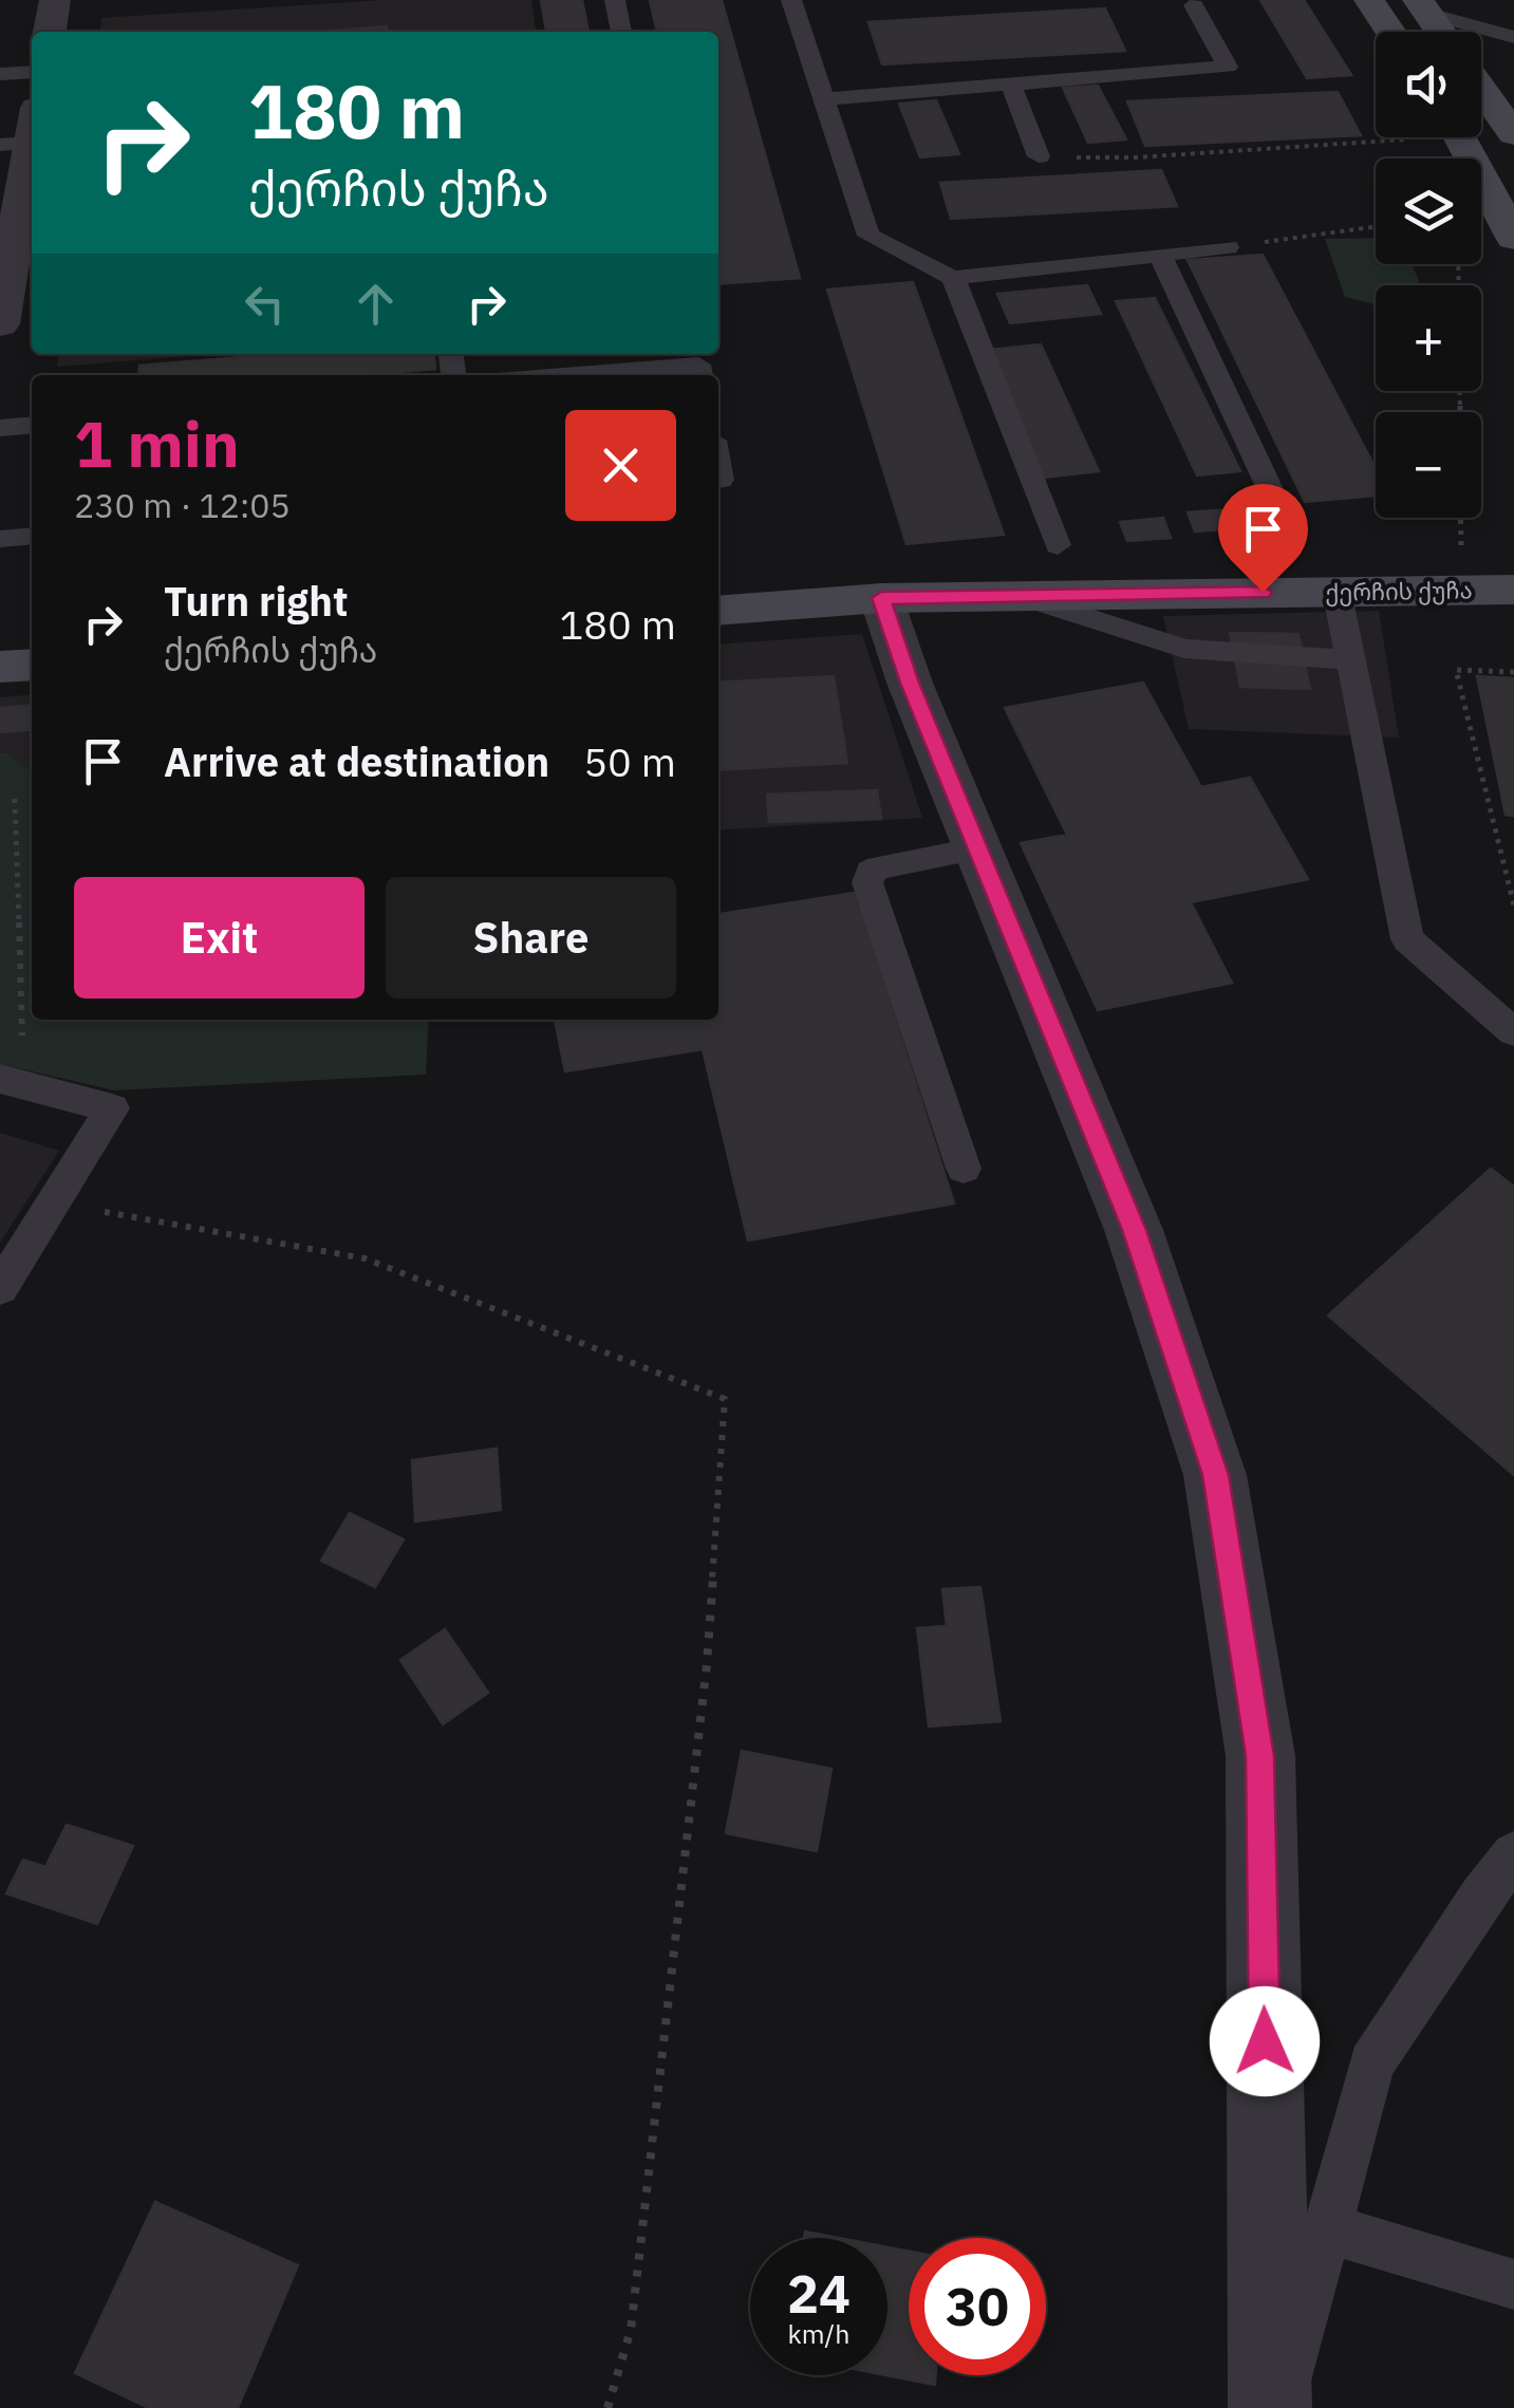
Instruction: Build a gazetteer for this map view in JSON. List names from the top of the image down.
{
  "streets": {
    "main road": ["ქერჩის ქუჩა"]
  },
  "page": {
    "map_buttons": ["+", "−"],
    "turn": ["180 m", "ქერჩის ქუჩა"],
    "heading": ["1 min", "230 m · 12:05"],
    "list": [
      {
        "name": "Turn right",
        "note": "ქერჩის ქუჩა",
        "value": "180 m"
      },
      {
        "name": "Arrive at destination",
        "value": "50 m"
      }
    ],
    "buttons": ["Exit", "Share"],
    "speed": "24 km/h",
    "limit": "30"
  }
}
